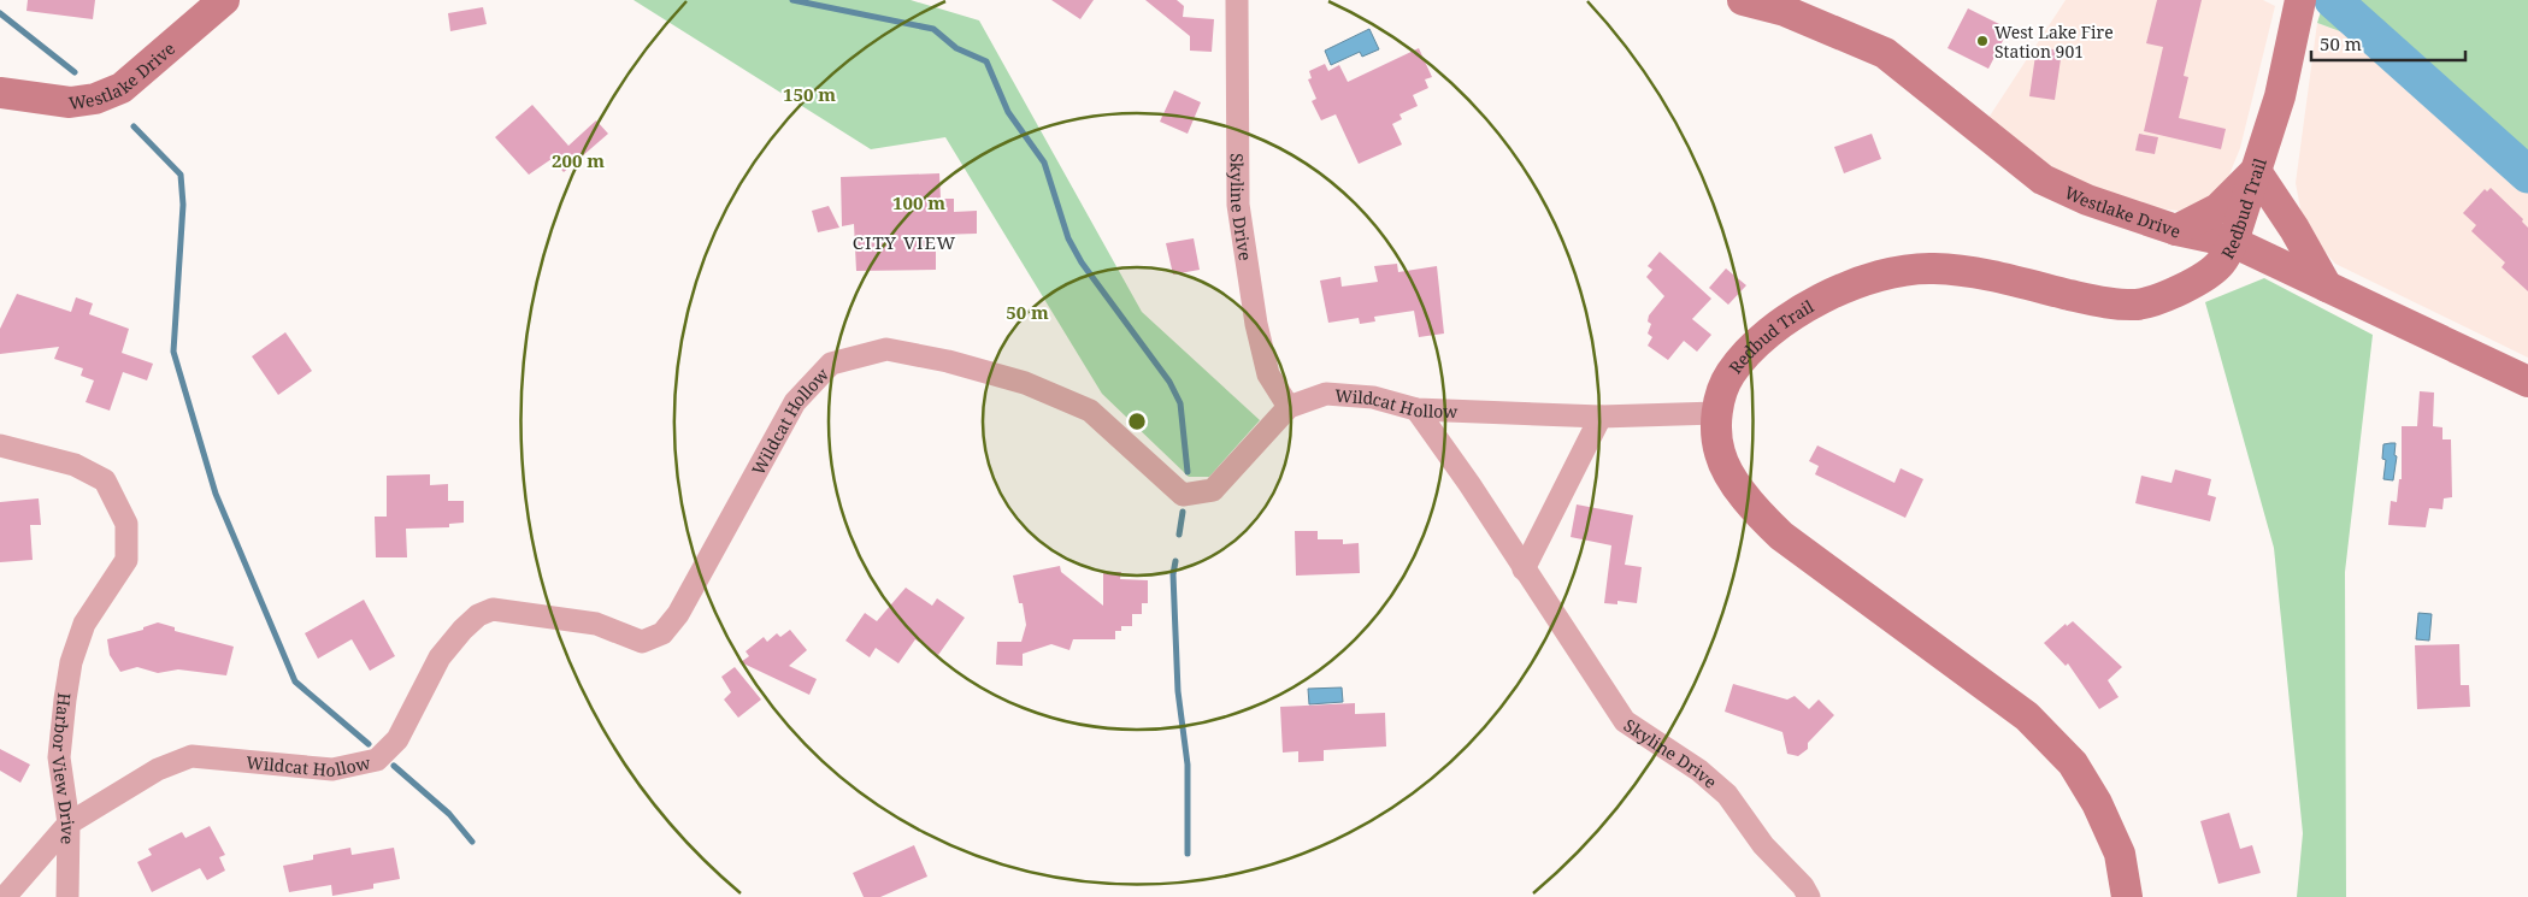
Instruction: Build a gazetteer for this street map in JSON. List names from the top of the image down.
{
  "streets": {
    "street": [
      "Westlake Drive",
      "Skyline Drive",
      "Redbud Trail",
      "Wildcat Hollow",
      "Harbor View Drive"
    ]
  },
  "crossings": [
    ["Westlake Drive", "Redbud Trail"],
    ["Skyline Drive", "Wildcat Hollow"],
    ["Redbud Trail", "Wildcat Hollow"],
    ["Wildcat Hollow", "Harbor View Drive"]
  ],
  "districts": ["CITY VIEW"],
  "places": ["West Lake Fire Station 901"],
  "scale_bar": "50 m",
  "rings": [
    "150 m",
    "200 m",
    "100 m",
    "50 m"
  ]
}
